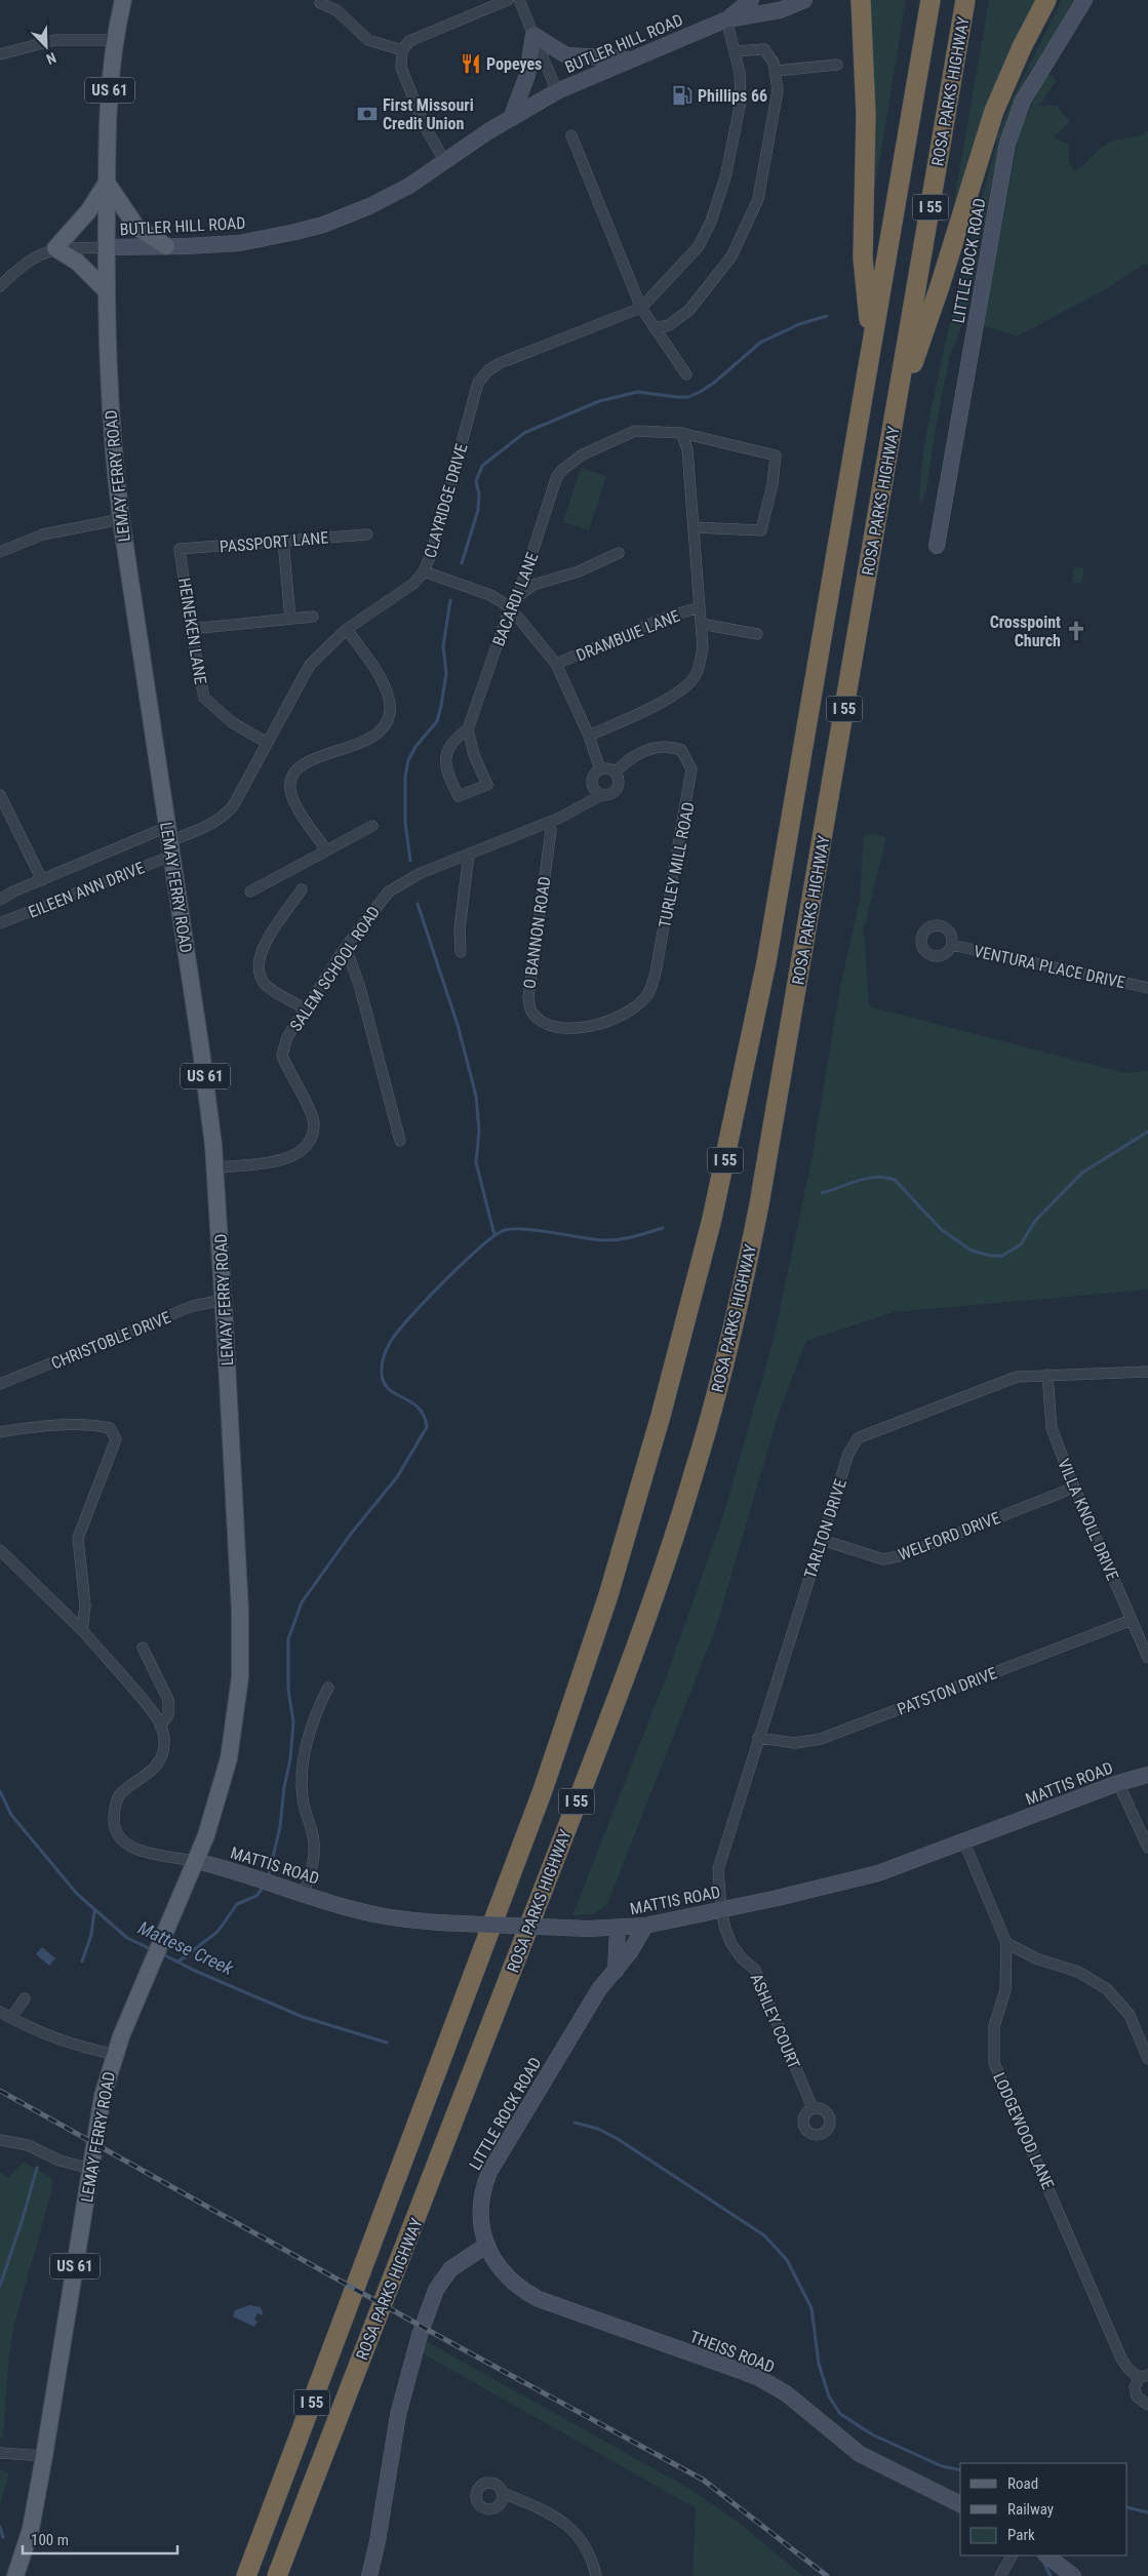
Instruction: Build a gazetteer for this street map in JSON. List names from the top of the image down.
{
  "streets": {
    "highway": ["ROSA PARKS HIGHWAY", "I 55"],
    "main road": [
      "BUTLER HILL ROAD",
      "US 61",
      "LITTLE ROCK ROAD",
      "LEMAY FERRY ROAD",
      "MATTIS ROAD",
      "THEISS ROAD"
    ],
    "street": [
      "CLAYRIDGE DRIVE",
      "PASSPORT LANE",
      "BACARDI LANE",
      "HEINEKEN LANE",
      "DRAMBUIE LANE",
      "TURLEY MILL ROAD",
      "EILEEN ANN DRIVE",
      "O BANNON ROAD",
      "VENTURA PLACE DRIVE",
      "SALEM SCHOOL ROAD",
      "CHRISTOBLE DRIVE",
      "VILLA KNOLL DRIVE",
      "TARLTON DRIVE",
      "WELFORD DRIVE",
      "PATSTON DRIVE",
      "ASHLEY COURT",
      "LODGEWOOD LANE"
    ]
  },
  "crossings": [
    ["BUTLER HILL ROAD", "LEMAY FERRY ROAD"],
    ["BUTLER HILL ROAD", "CLAYRIDGE DRIVE"],
    ["ROSA PARKS HIGHWAY", "I 55"],
    ["LITTLE ROCK ROAD", "MATTIS ROAD"],
    ["LITTLE ROCK ROAD", "THEISS ROAD"],
    ["LEMAY FERRY ROAD", "CLAYRIDGE DRIVE"],
    ["LEMAY FERRY ROAD", "EILEEN ANN DRIVE"],
    ["LEMAY FERRY ROAD", "SALEM SCHOOL ROAD"],
    ["LEMAY FERRY ROAD", "CHRISTOBLE DRIVE"],
    ["LEMAY FERRY ROAD", "MATTIS ROAD"],
    ["CLAYRIDGE DRIVE", "HEINEKEN LANE"],
    ["CLAYRIDGE DRIVE", "EILEEN ANN DRIVE"],
    ["PASSPORT LANE", "HEINEKEN LANE"],
    ["TURLEY MILL ROAD", "O BANNON ROAD"],
    ["TURLEY MILL ROAD", "SALEM SCHOOL ROAD"],
    ["O BANNON ROAD", "SALEM SCHOOL ROAD"],
    ["VILLA KNOLL DRIVE", "TARLTON DRIVE"],
    ["VILLA KNOLL DRIVE", "WELFORD DRIVE"],
    ["VILLA KNOLL DRIVE", "PATSTON DRIVE"],
    ["TARLTON DRIVE", "WELFORD DRIVE"],
    ["TARLTON DRIVE", "PATSTON DRIVE"],
    ["TARLTON DRIVE", "MATTIS ROAD"],
    ["TARLTON DRIVE", "ASHLEY COURT"],
    ["MATTIS ROAD", "ASHLEY COURT"],
    ["MATTIS ROAD", "LODGEWOOD LANE"]
  ],
  "water": ["Mattese Creek"],
  "places": {
    "restaurant": ["Popeyes"],
    "fuel station": ["Phillips 66"],
    "bank": ["First Missouri Credit Union"],
    "church": ["Crosspoint Church"]
  },
  "legend": ["Road", "Railway", "Park"],
  "scale_bar": "100 m",
  "north": "bottom right"
}
